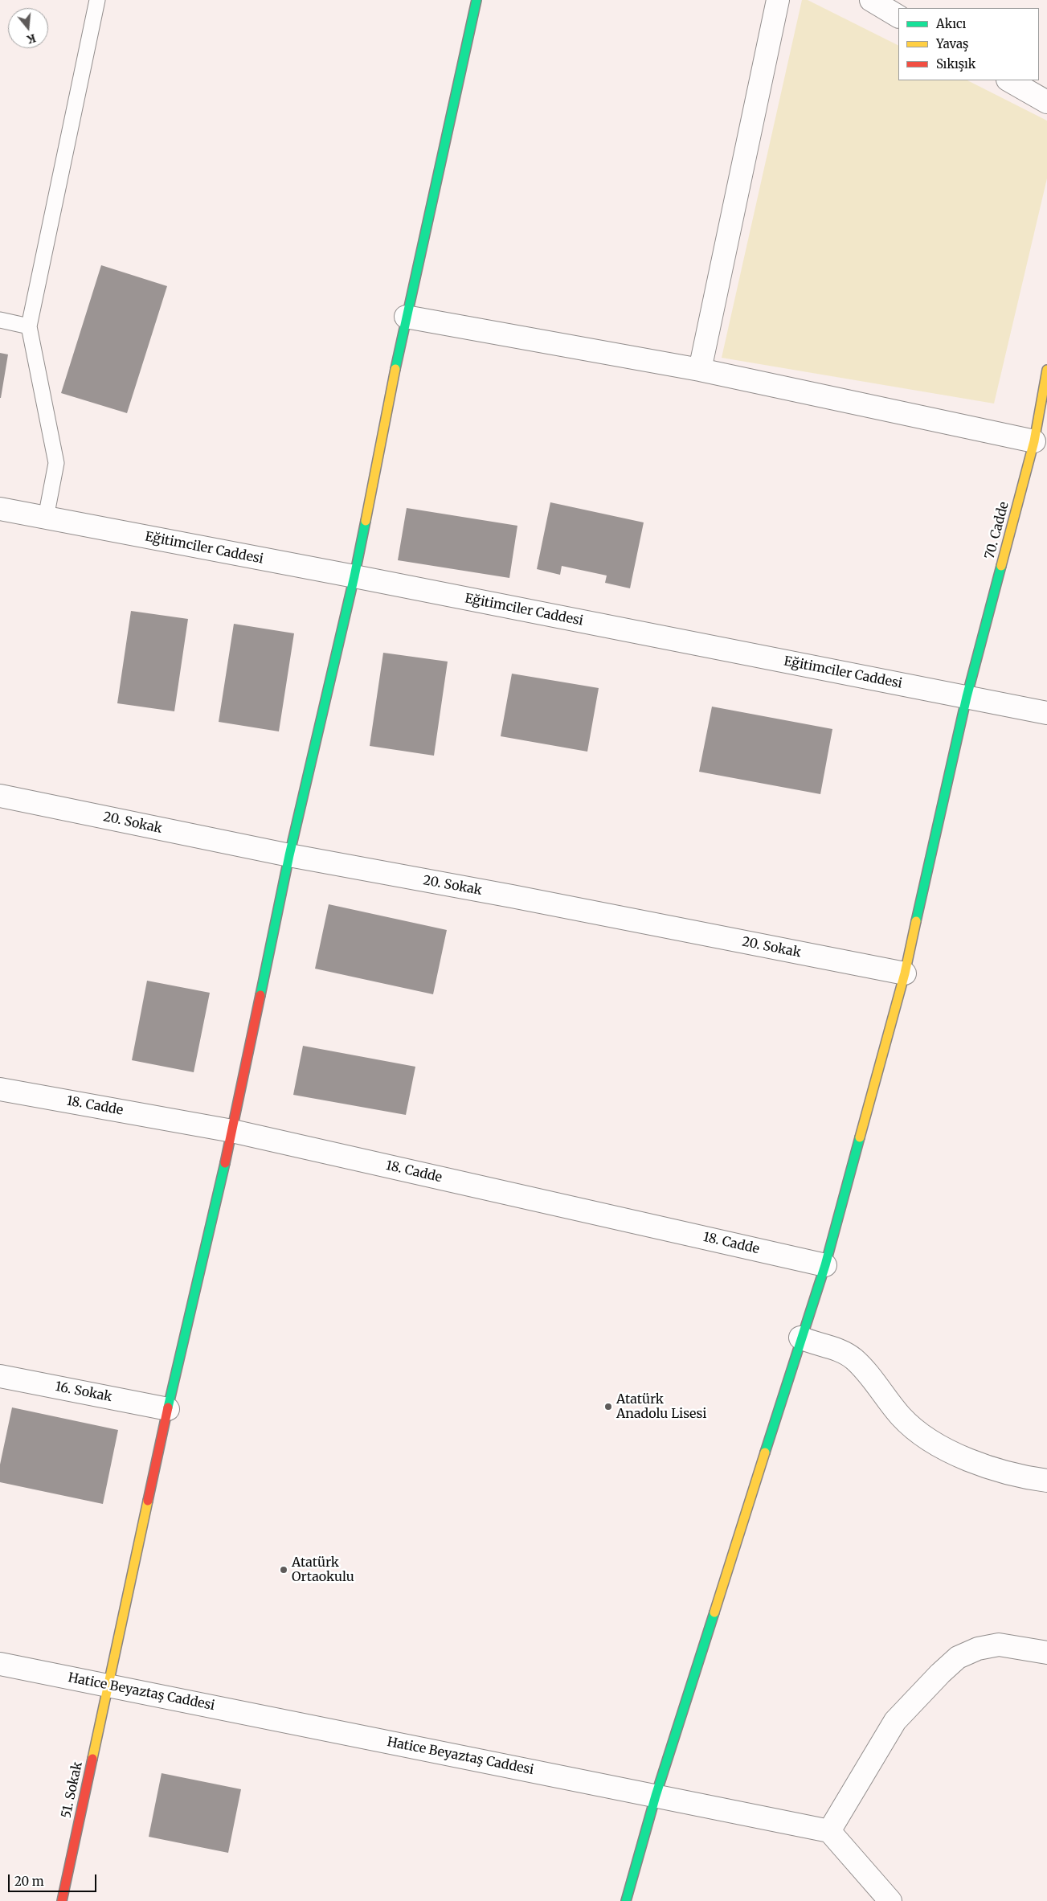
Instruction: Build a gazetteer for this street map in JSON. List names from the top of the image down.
{
  "streets": {
    "street": [
      "70. Cadde",
      "Eğitimciler Caddesi",
      "20. Sokak",
      "18. Cadde",
      "16. Sokak",
      "Hatice Beyaztaş Caddesi",
      "51. Sokak"
    ]
  },
  "crossings": [
    ["70. Cadde", "Eğitimciler Caddesi"],
    ["70. Cadde", "20. Sokak"],
    ["70. Cadde", "18. Cadde"],
    ["70. Cadde", "Hatice Beyaztaş Caddesi"],
    ["Eğitimciler Caddesi", "51. Sokak"],
    ["20. Sokak", "51. Sokak"],
    ["18. Cadde", "51. Sokak"],
    ["16. Sokak", "51. Sokak"],
    ["Hatice Beyaztaş Caddesi", "51. Sokak"]
  ],
  "places": ["Atatürk Anadolu Lisesi", "Atatürk Ortaokulu"],
  "legend": ["Akıcı", "Yavaş", "Sıkışık"],
  "scale_bar": "20 m",
  "north": "bottom"
}
